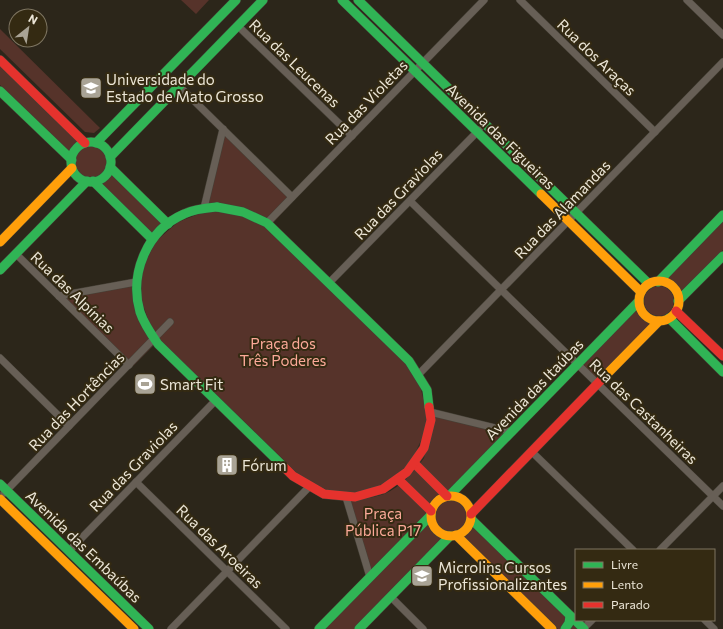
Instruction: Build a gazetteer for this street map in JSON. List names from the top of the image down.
{
  "streets": {
    "street": [
      "Rua dos Araças",
      "Rua das Leucenas",
      "Rua das Violetas",
      "Avenida das Figueiras",
      "Rua das Graviolas",
      "Rua das Alamandas",
      "Rua das Alpínias",
      "Avenida das Itaúbas",
      "Rua das Hortências",
      "Rua das Castanheiras",
      "Avenida das Embaúbas",
      "Rua das Aroeiras"
    ]
  },
  "crossings": [
    ["Rua dos Araças", "Rua das Alamandas"],
    ["Rua das Leucenas", "Rua das Violetas"],
    ["Rua das Violetas", "Avenida das Figueiras"],
    ["Avenida das Figueiras", "Rua das Graviolas"],
    ["Avenida das Figueiras", "Rua das Alamandas"],
    ["Avenida das Figueiras", "Avenida das Itaúbas"],
    ["Rua das Graviolas", "Rua das Castanheiras"],
    ["Rua das Graviolas", "Avenida das Embaúbas"],
    ["Rua das Graviolas", "Rua das Aroeiras"],
    ["Rua das Alamandas", "Rua das Castanheiras"],
    ["Rua das Alpínias", "Rua das Hortências"],
    ["Avenida das Itaúbas", "Rua das Castanheiras"],
    ["Rua das Hortências", "Avenida das Embaúbas"]
  ],
  "parks": ["Praça dos Três Poderes", "Praça Pública P17"],
  "places": {
    "school or university": ["Universidade do Estado de Mato Grosso", "Microlins Cursos Profissionalizantes"],
    "sports": ["Smart Fit"],
    "building": ["Fórum"]
  },
  "legend": ["Livre", "Lento", "Parado"],
  "north": "top right"
}
